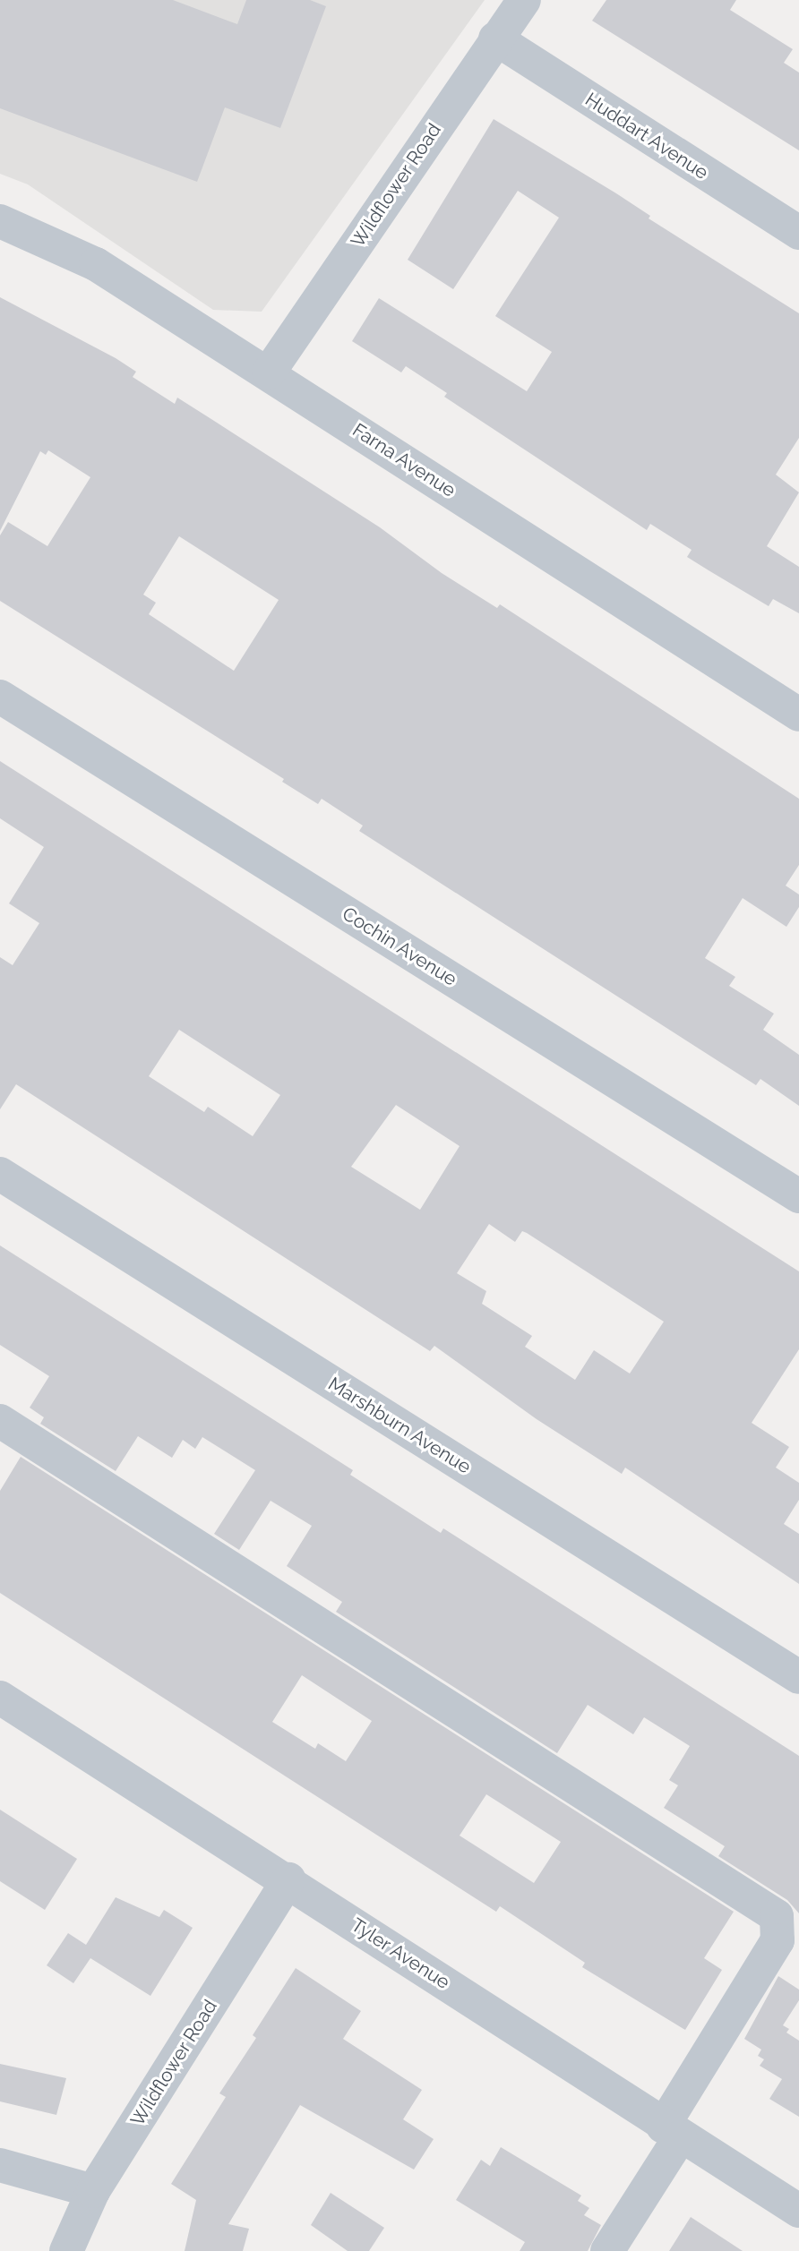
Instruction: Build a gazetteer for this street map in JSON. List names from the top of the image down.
{
  "streets": {
    "street": [
      "Huddart Avenue",
      "Wildflower Road",
      "Farna Avenue",
      "Cochin Avenue",
      "Marshburn Avenue",
      "Tyler Avenue"
    ]
  },
  "crossings": [
    ["Huddart Avenue", "Wildflower Road"],
    ["Wildflower Road", "Farna Avenue"],
    ["Wildflower Road", "Tyler Avenue"]
  ]
}
